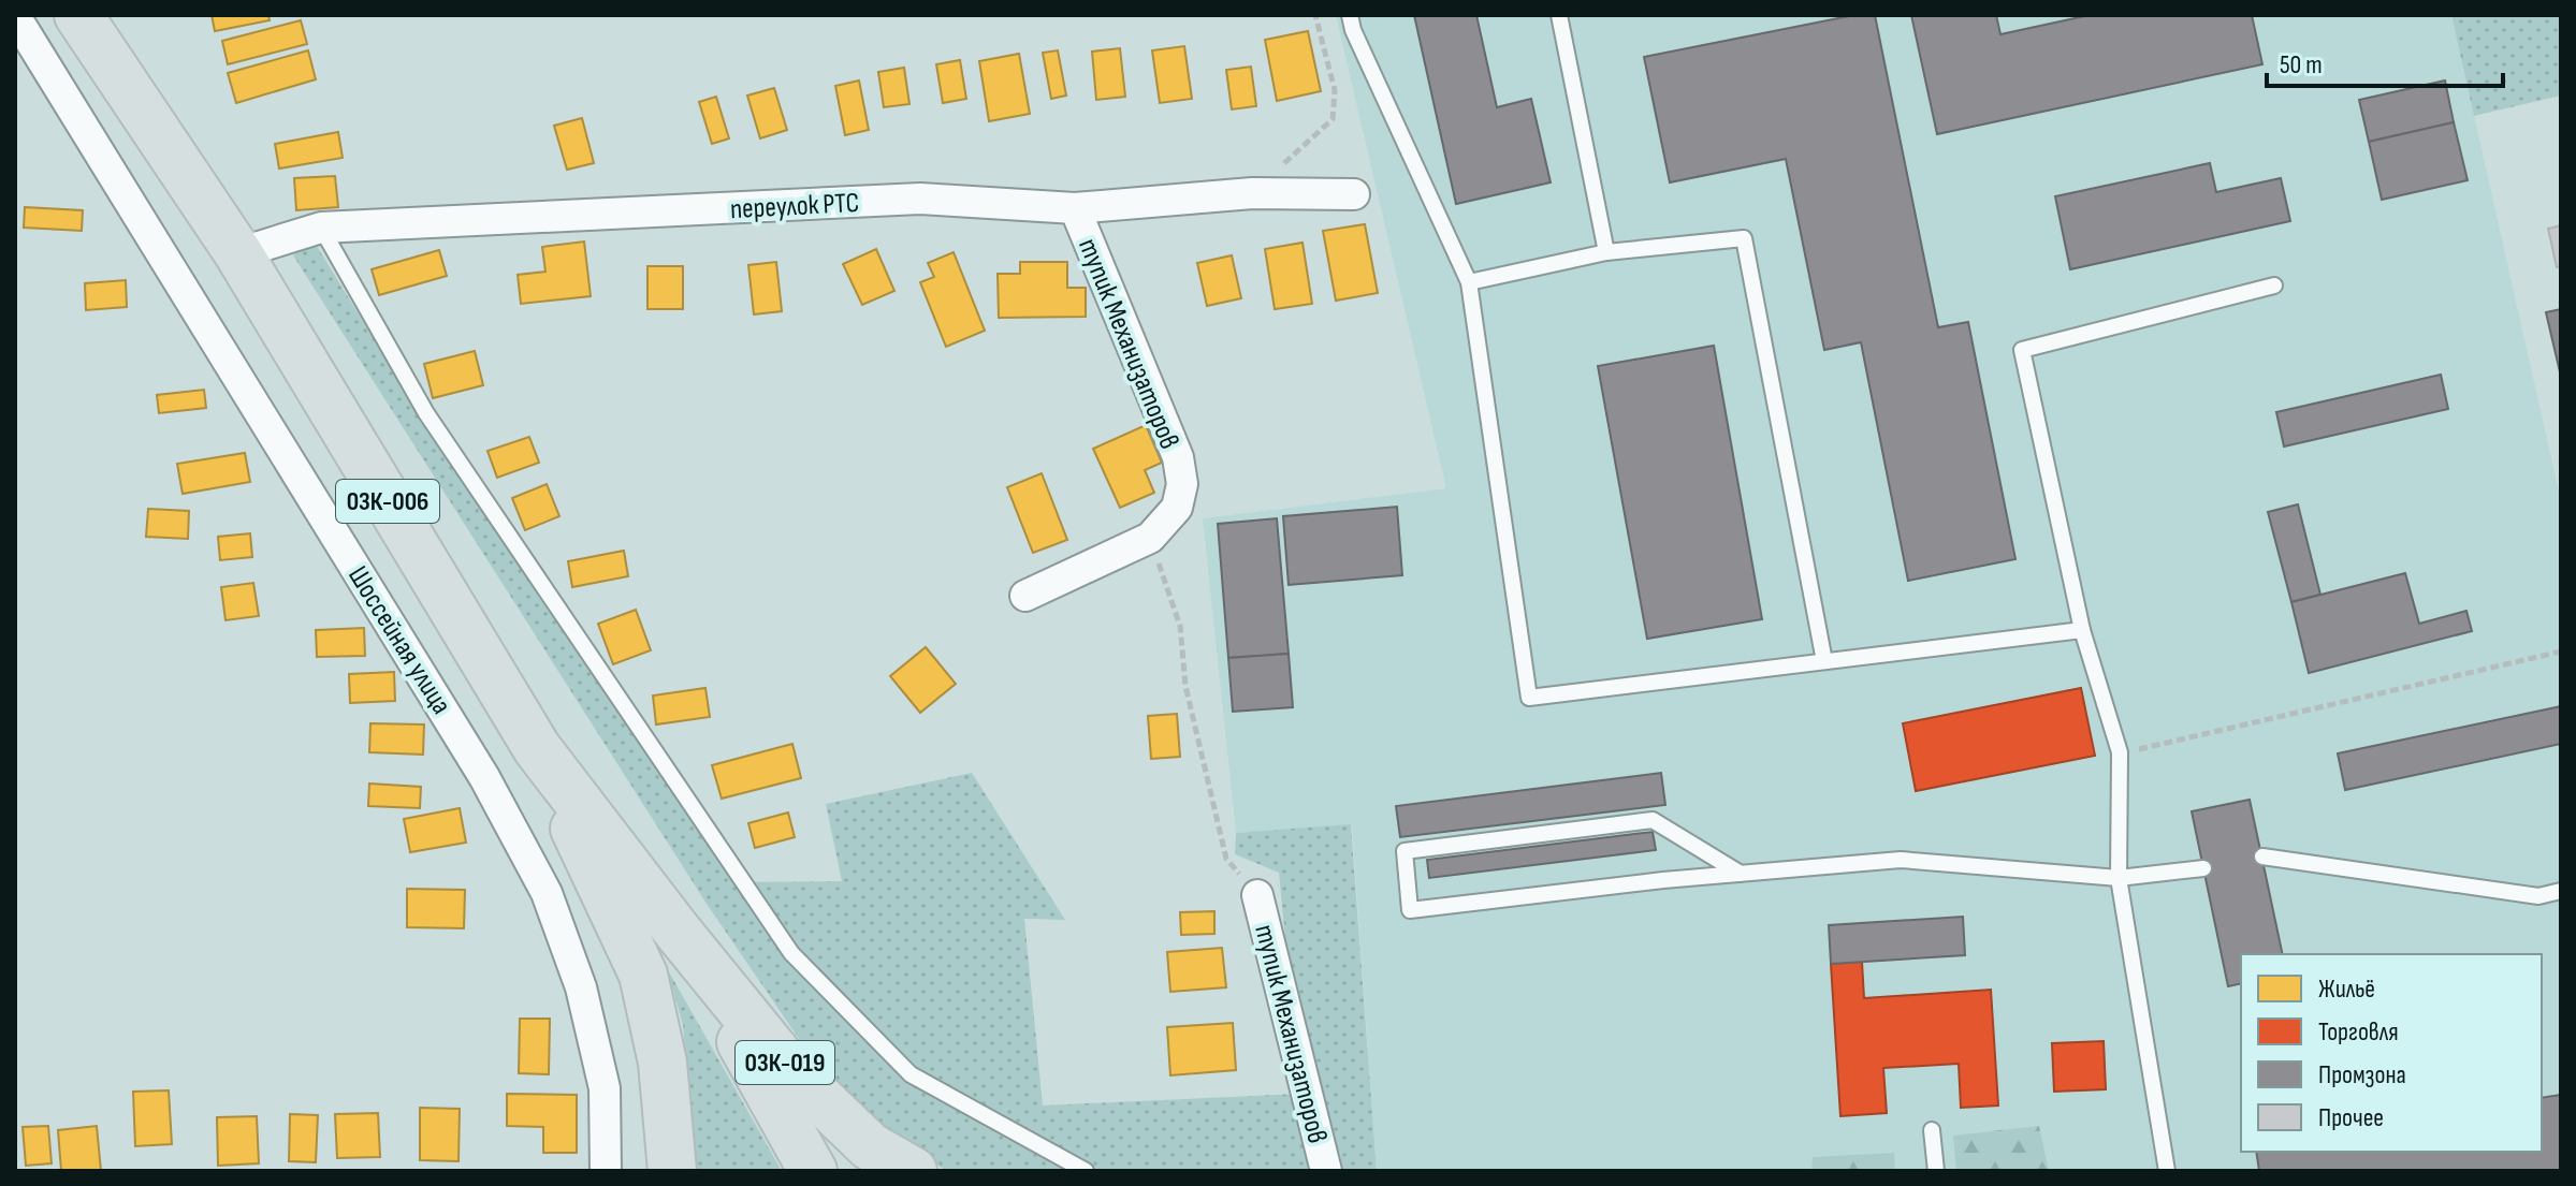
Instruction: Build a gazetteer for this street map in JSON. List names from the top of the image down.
{
  "streets": {
    "main road": ["03К-006", "03К-019"],
    "street": ["переулок РТС", "тупик Механизаторов", "Шоссейная улица"]
  },
  "crossings": [
    ["переулок РТС", "тупик Механизаторов"],
    ["переулок РТС", "03К-006"],
    ["03К-006", "03К-019"]
  ],
  "legend": [
    "Жильё",
    "Торговля",
    "Промзона",
    "Прочее"
  ],
  "scale_bar": "50 m"
}
